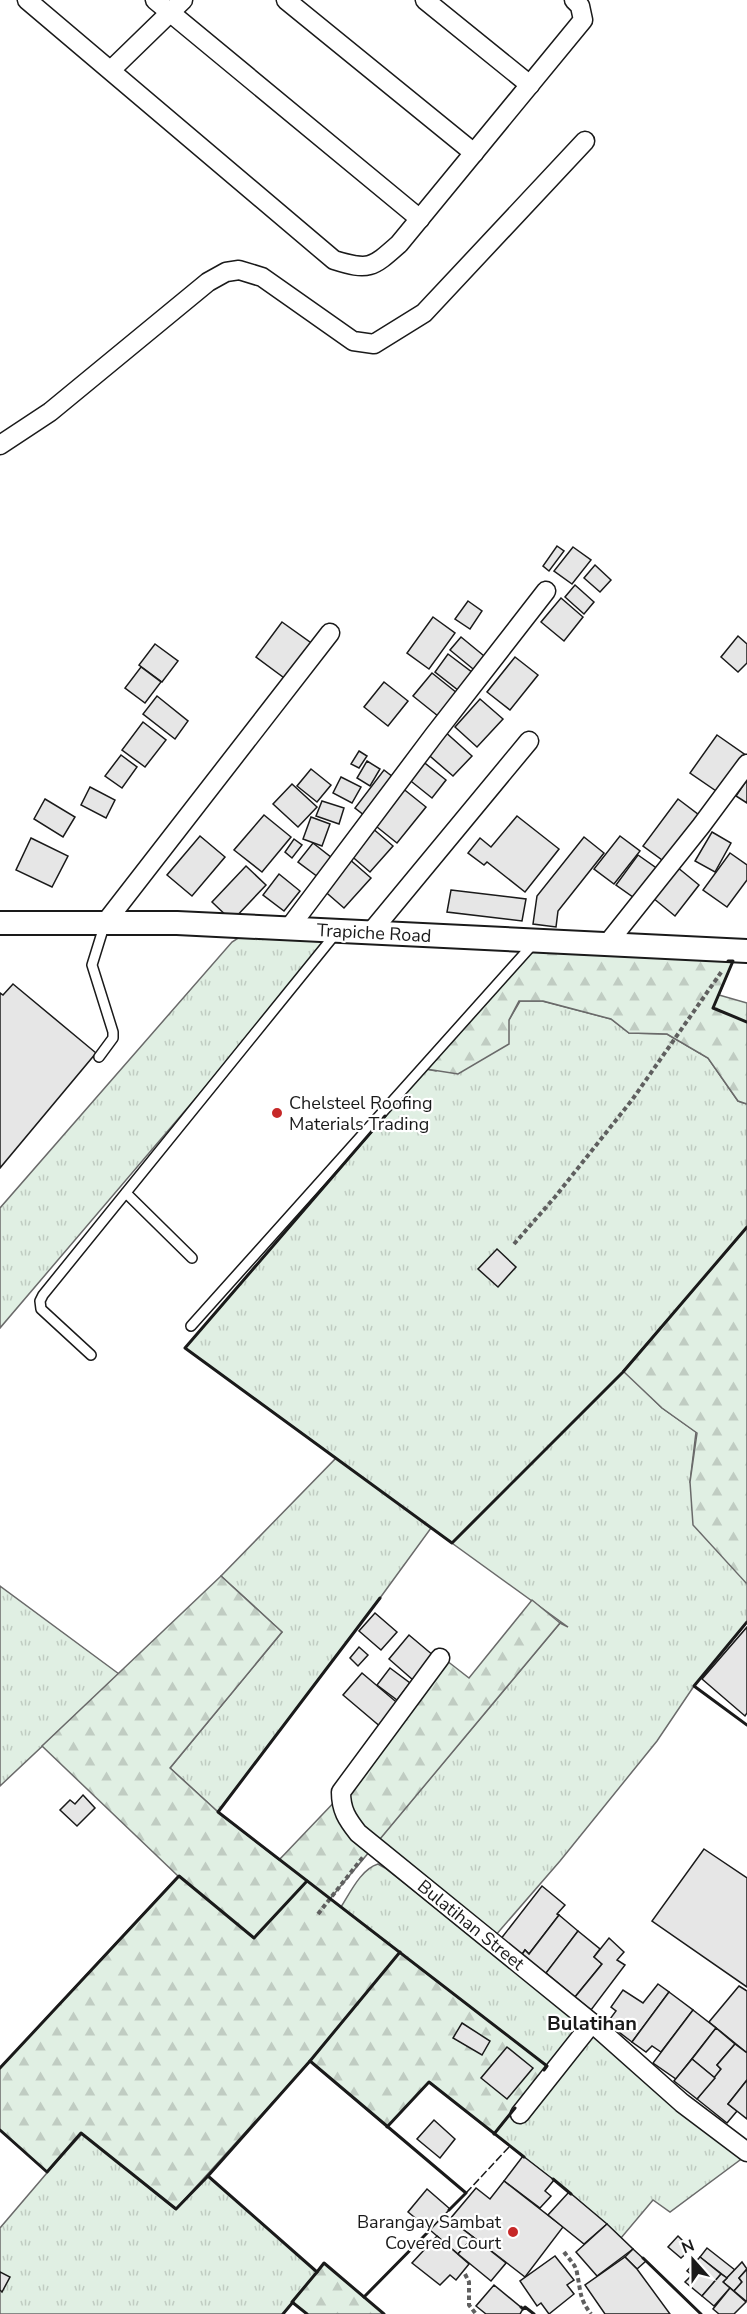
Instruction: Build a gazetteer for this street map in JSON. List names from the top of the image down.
{
  "streets": {
    "street": ["Trapiche Road", "Bulatihan Street"]
  },
  "districts": ["Bulatihan"],
  "places": ["Chelsteel Roofing Materials Trading", "Barangay Sambat Covered Court"],
  "north": "top"
}
